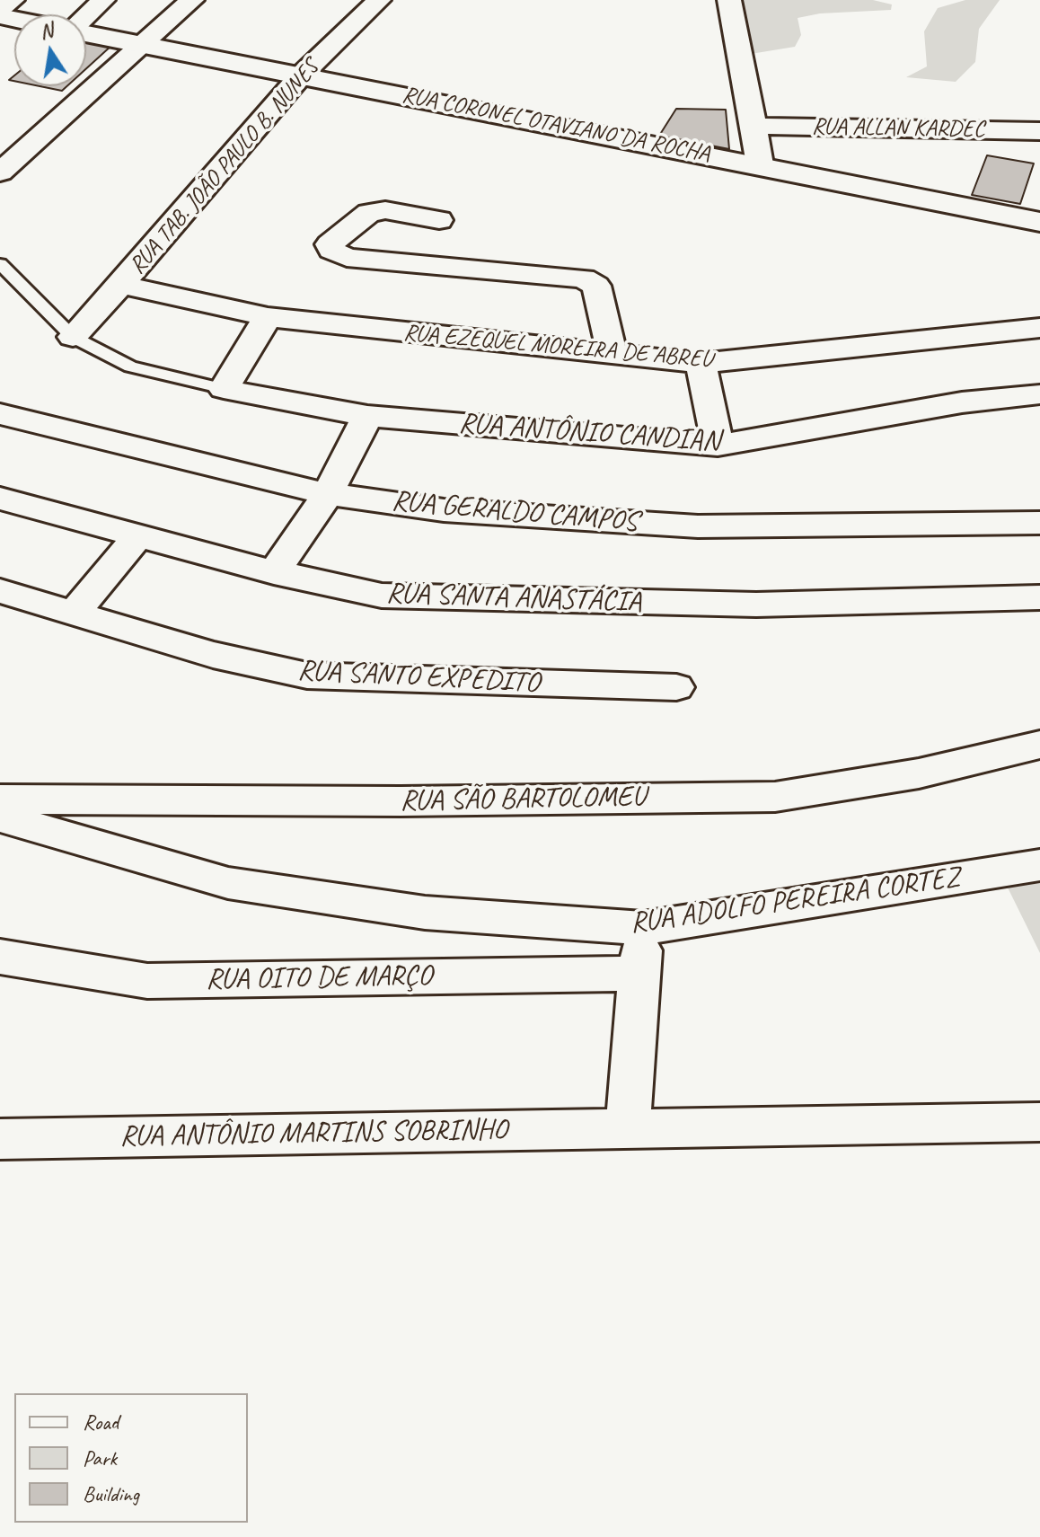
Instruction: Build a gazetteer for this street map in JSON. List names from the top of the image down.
{
  "streets": {
    "street": [
      "RUA CORONEL OTAVIANO DA ROCHA",
      "RUA ALLAN KARDEC",
      "RUA TAB. JOÃO PAULO B. NUNES",
      "RUA EZEQUEL MOREIRA DE ABREU",
      "RUA ANTÔNIO CANDIAN",
      "RUA GERALDO CAMPOS",
      "RUA SANTA ANASTÁCIA",
      "RUA SANTO EXPEDITO",
      "RUA SÃO BARTOLOMEU",
      "RUA ADOLFO PEREIRA CORTEZ",
      "RUA OITO DE MARÇO",
      "RUA ANTÔNIO MARTINS SOBRINHO"
    ]
  },
  "crossings": [
    ["RUA CORONEL OTAVIANO DA ROCHA", "RUA TAB. JOÃO PAULO B. NUNES"],
    ["RUA TAB. JOÃO PAULO B. NUNES", "RUA EZEQUEL MOREIRA DE ABREU"]
  ],
  "legend": ["Road", "Park", "Building"],
  "north": "top"
}
